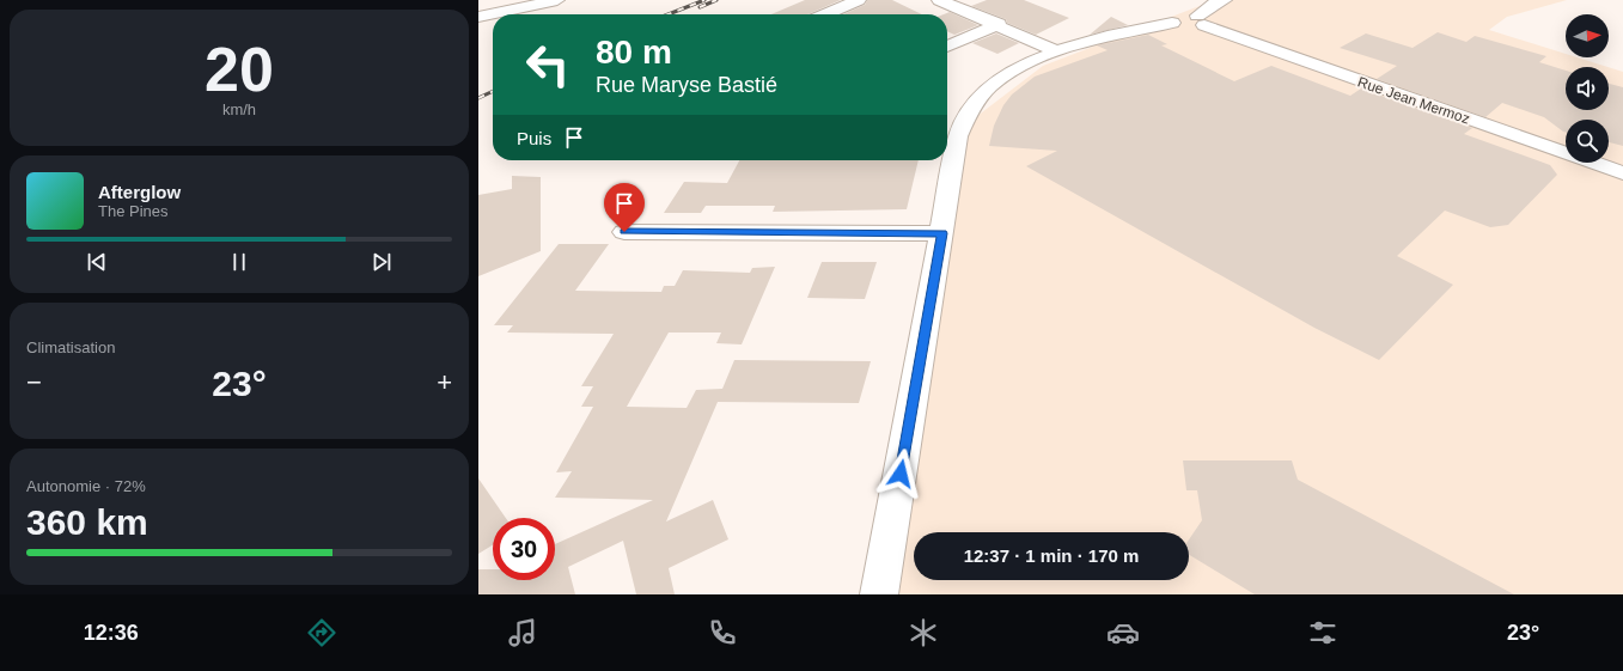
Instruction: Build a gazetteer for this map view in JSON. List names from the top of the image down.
{
  "streets": {
    "street": ["Rue Jean Mermoz"]
  },
  "north": "right",
  "page": {
    "tile": [
      ["20", "km/h"],
      "Climatisation",
      ["Autonomie · 72%", "360 km"]
    ],
    "turn": ["80 m", "Rue Maryse Bastié"],
    "then": "Puis",
    "song": ["Afterglow", "The Pines"],
    "heat": ["−", "23°", "+"],
    "limit": "30",
    "trip": "12:37 · 1 min · 170 m",
    "tabs": ["12:36", "23°"]
  }
}
